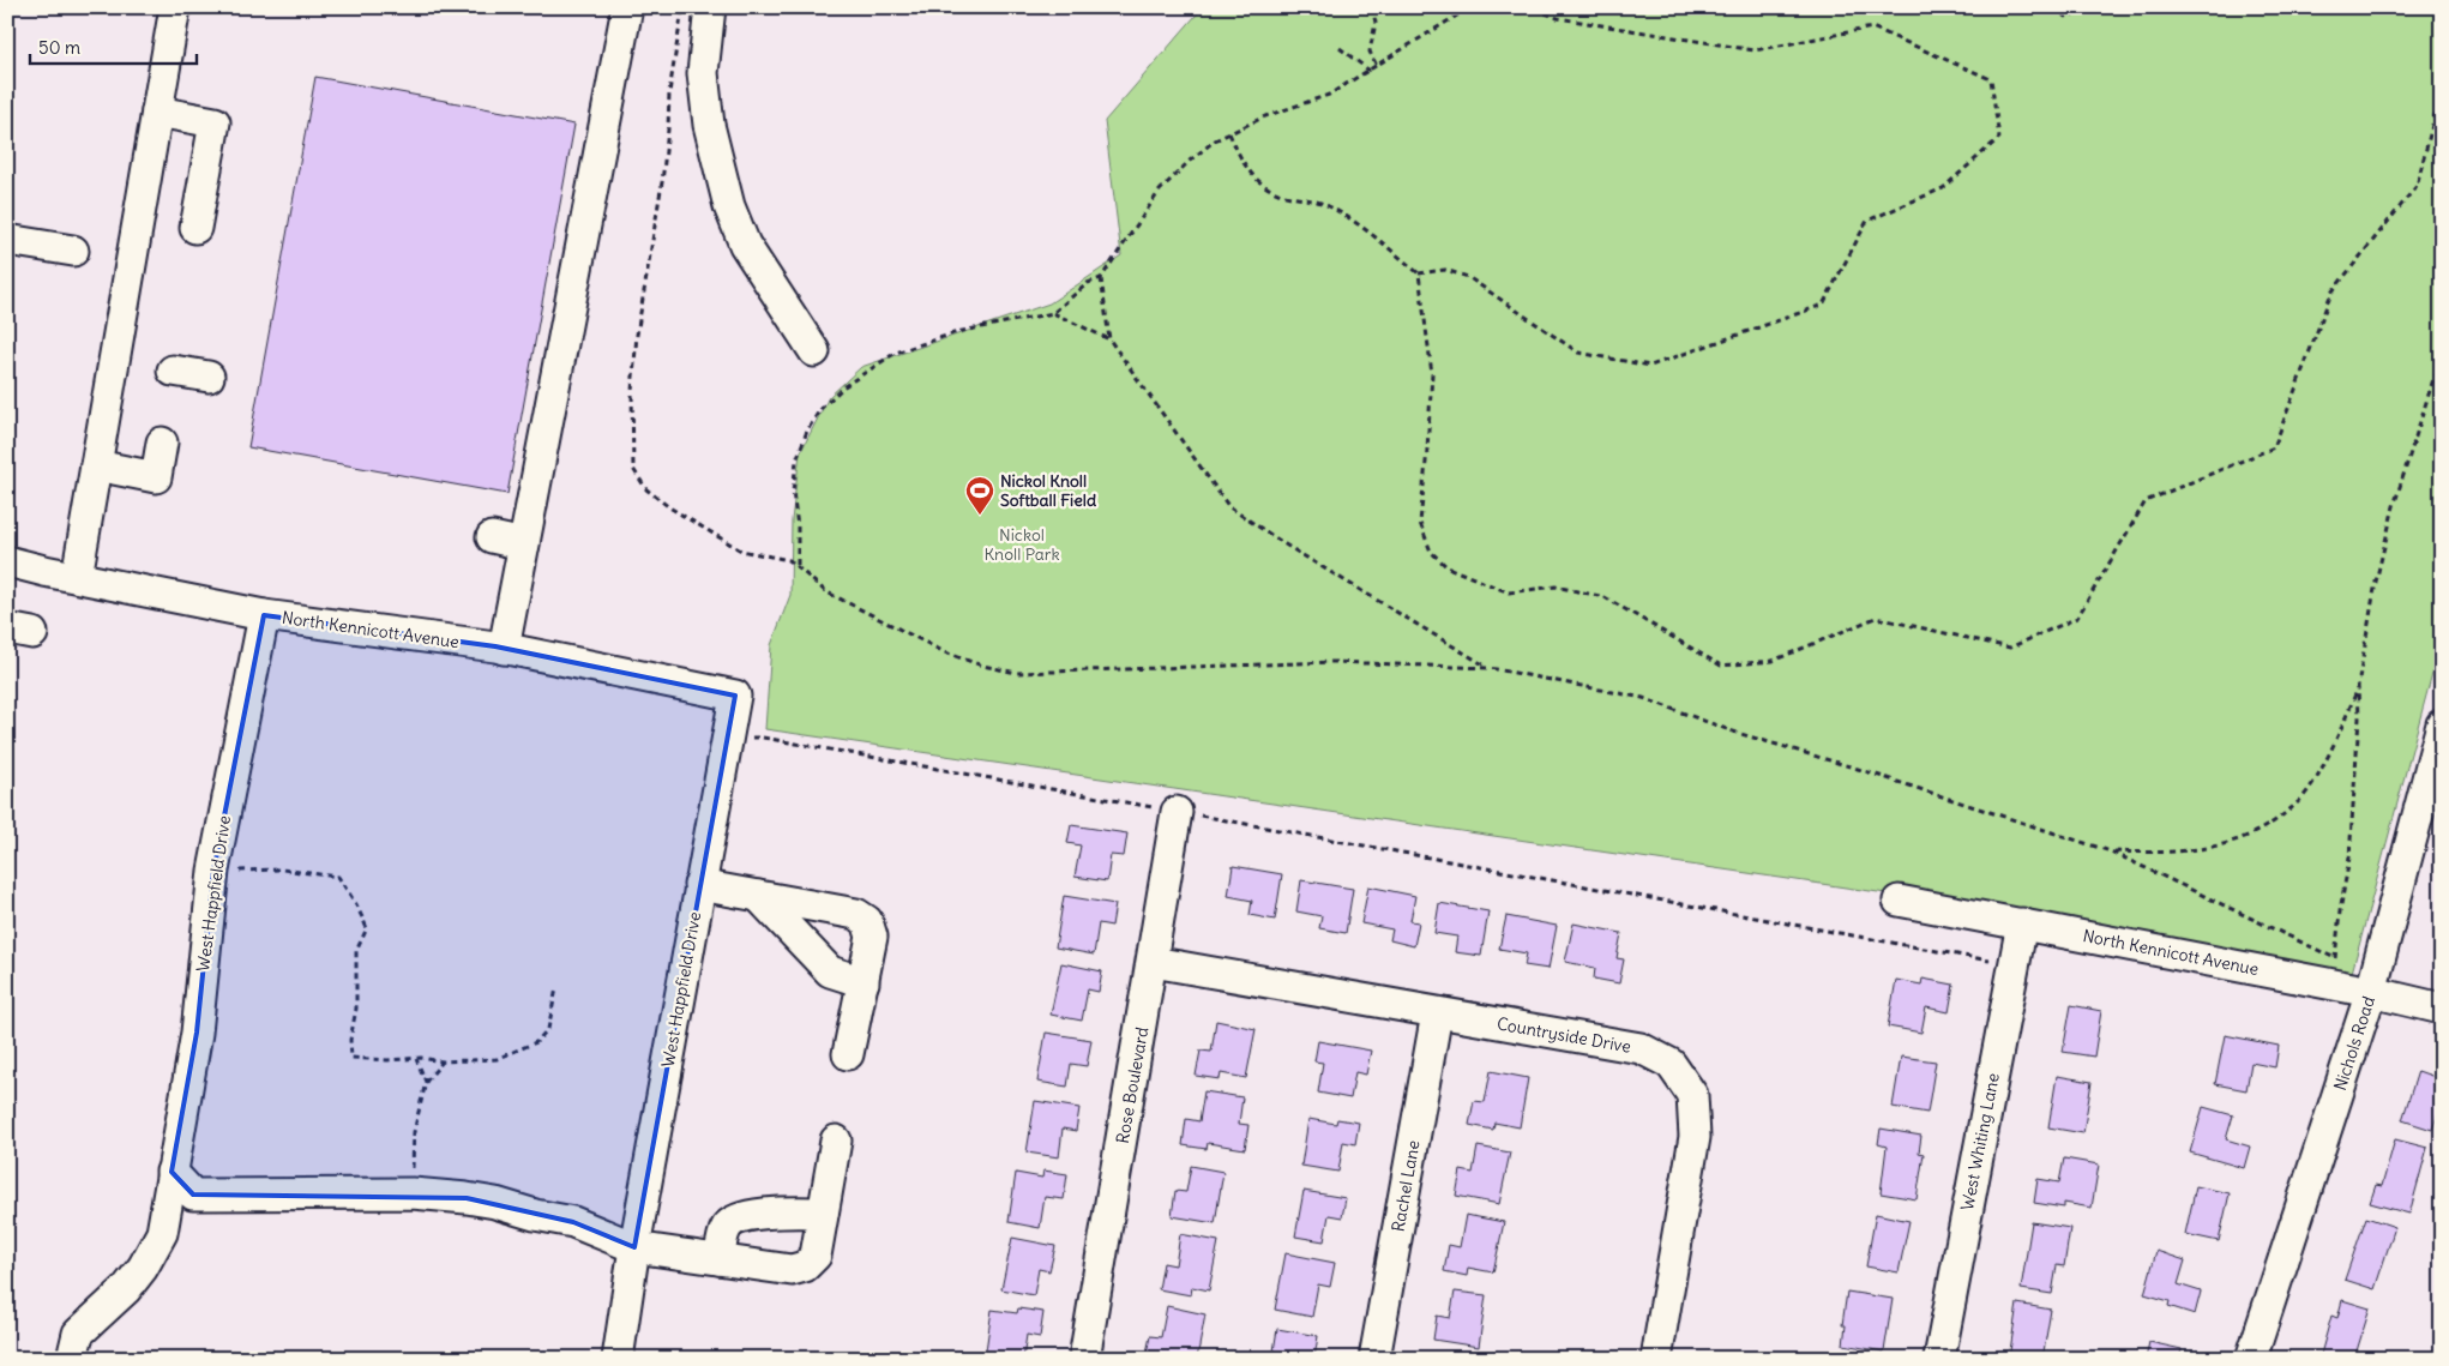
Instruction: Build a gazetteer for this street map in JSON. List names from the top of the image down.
{
  "streets": {
    "street": [
      "North Kennicott Avenue",
      "West Happfield Drive",
      "Countryside Drive",
      "Nichols Road",
      "Rose Boulevard",
      "West Whiting Lane",
      "Rachel Lane"
    ]
  },
  "crossings": [
    ["North Kennicott Avenue", "West Happfield Drive"],
    ["North Kennicott Avenue", "Nichols Road"],
    ["North Kennicott Avenue", "West Whiting Lane"],
    ["Countryside Drive", "Rose Boulevard"],
    ["Countryside Drive", "Rachel Lane"]
  ],
  "parks": ["Nickol Knoll Park"],
  "places": {
    "sports": ["Nickol Knoll Softball Field"]
  },
  "scale_bar": "50 m"
}
